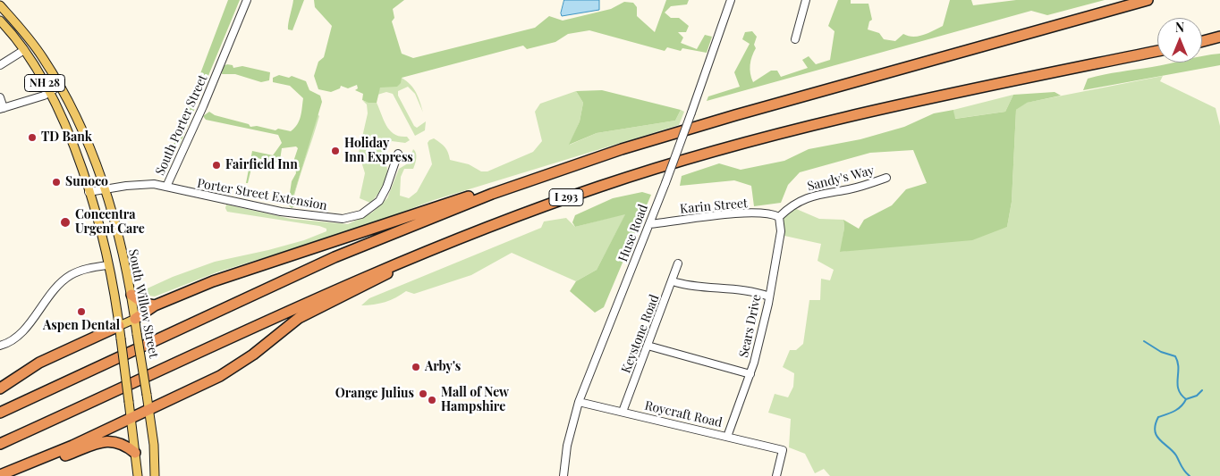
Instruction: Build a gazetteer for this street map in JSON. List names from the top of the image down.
{
  "streets": {
    "highway": ["I 293"],
    "main road": ["NH 28", "South Willow Street"],
    "street": [
      "South Porter Street",
      "Sandy's Way",
      "Porter Street Extension",
      "Karin Street",
      "Huse Road",
      "Sears Drive",
      "Keystone Road",
      "Roycraft Road"
    ]
  },
  "crossings": [
    ["NH 28", "South Porter Street"],
    ["South Porter Street", "Porter Street Extension"],
    ["South Porter Street", "South Willow Street"],
    ["Sandy's Way", "Karin Street"],
    ["Sandy's Way", "Sears Drive"],
    ["Karin Street", "Huse Road"],
    ["Karin Street", "Sears Drive"],
    ["Huse Road", "Roycraft Road"],
    ["Sears Drive", "Roycraft Road"],
    ["Keystone Road", "Roycraft Road"]
  ],
  "places": [
    "TD Bank",
    "Holiday Inn Express",
    "Fairfield Inn",
    "Sunoco",
    "Concentra Urgent Care",
    "Aspen Dental",
    "Arby's",
    "Orange Julius",
    "Mall of New Hampshire"
  ],
  "north": "top"
}
